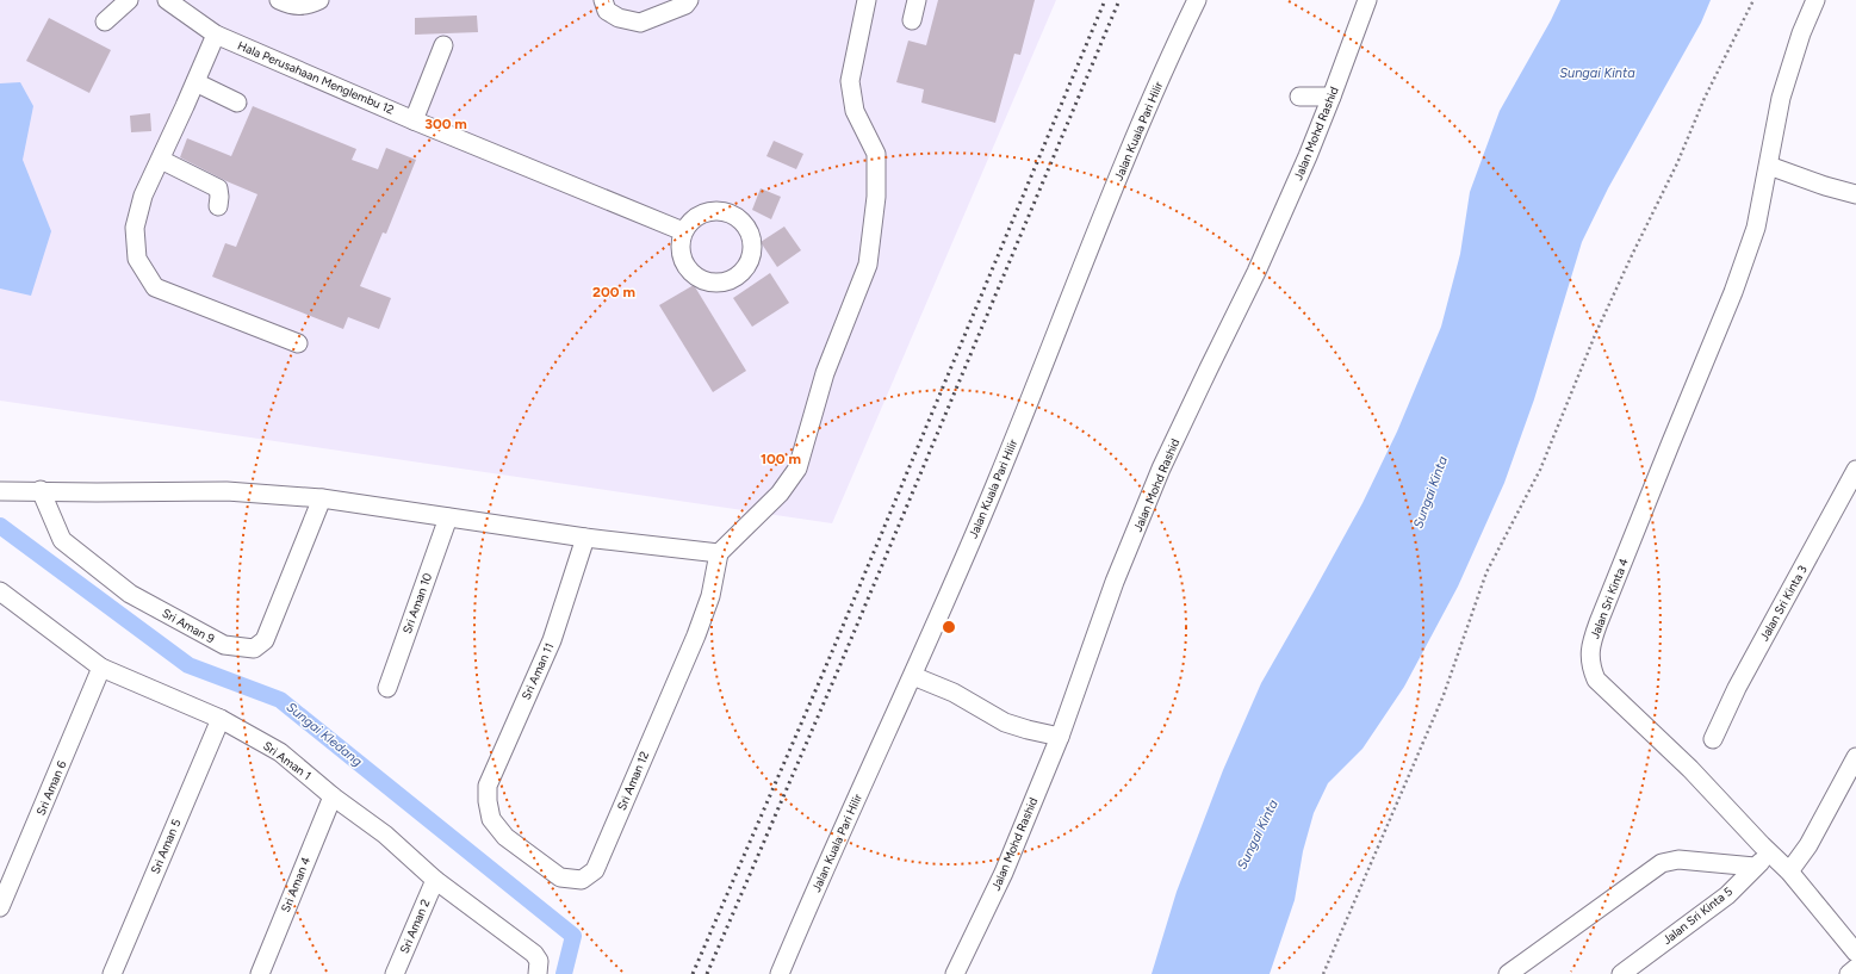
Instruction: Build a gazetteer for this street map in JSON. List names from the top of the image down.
{
  "streets": {
    "street": [
      "Hala Perusahaan Menglembu 12",
      "Jalan Kuala Pari Hilir",
      "Jalan Mohd Rashid",
      "Jalan Sri Kinta 4",
      "Sri Aman 10",
      "Jalan Sri Kinta 3",
      "Sri Aman 9",
      "Sri Aman 11",
      "Sri Aman 1",
      "Sri Aman 12",
      "Sri Aman 6",
      "Sri Aman 5",
      "Sri Aman 4",
      "Jalan Sri Kinta 5",
      "Sri Aman 2"
    ]
  },
  "crossings": [
    ["Jalan Sri Kinta 4", "Jalan Sri Kinta 5"],
    ["Sri Aman 11", "Sri Aman 12"],
    ["Sri Aman 1", "Sri Aman 6"],
    ["Sri Aman 1", "Sri Aman 5"],
    ["Sri Aman 1", "Sri Aman 4"],
    ["Sri Aman 1", "Sri Aman 2"]
  ],
  "water": ["Sungai Kinta", "Sungai Kledang"],
  "rings": ["300 m", "200 m", "100 m"]
}
